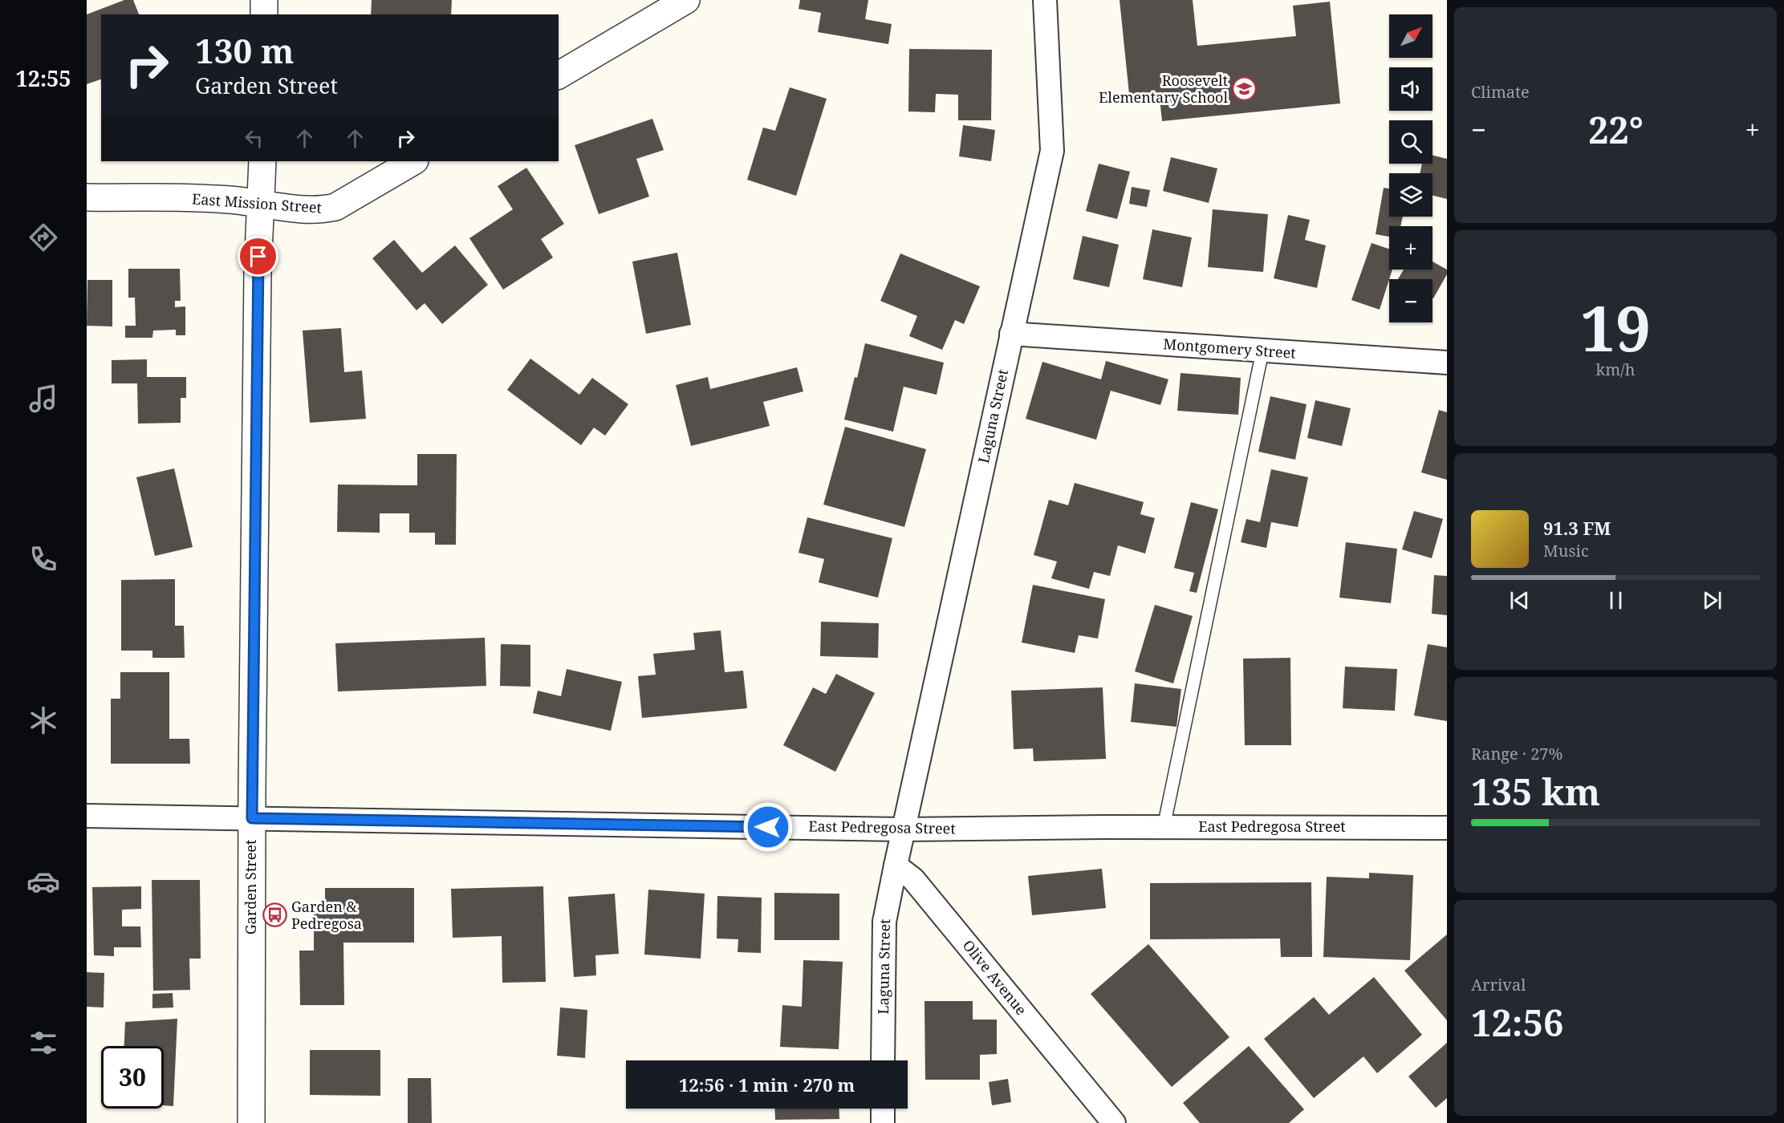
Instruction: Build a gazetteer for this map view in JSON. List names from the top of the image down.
{
  "streets": {
    "street": [
      "East Mission Street",
      "Montgomery Street",
      "Laguna Street",
      "East Pedregosa Street",
      "Garden Street",
      "Olive Avenue"
    ]
  },
  "crossings": [
    ["East Mission Street", "Garden Street"],
    ["Montgomery Street", "Laguna Street"],
    ["Laguna Street", "East Pedregosa Street"],
    ["Laguna Street", "Olive Avenue"],
    ["East Pedregosa Street", "Garden Street"]
  ],
  "places": {
    "school or university": ["Roosevelt Elementary School"],
    "bus stop": ["Garden & Pedregosa"]
  },
  "north": "top right",
  "page": {
    "tabs": "12:55",
    "tile": [
      "Climate",
      ["19", "km/h"],
      ["Range · 27%", "135 km"],
      ["Arrival", "12:56"]
    ],
    "map_buttons": ["+", "−"],
    "turn": ["130 m", "Garden Street"],
    "heat": ["−", "22°", "+"],
    "song": ["91.3 FM", "Music"],
    "limit": "30",
    "trip": "12:56 · 1 min · 270 m"
  }
}
